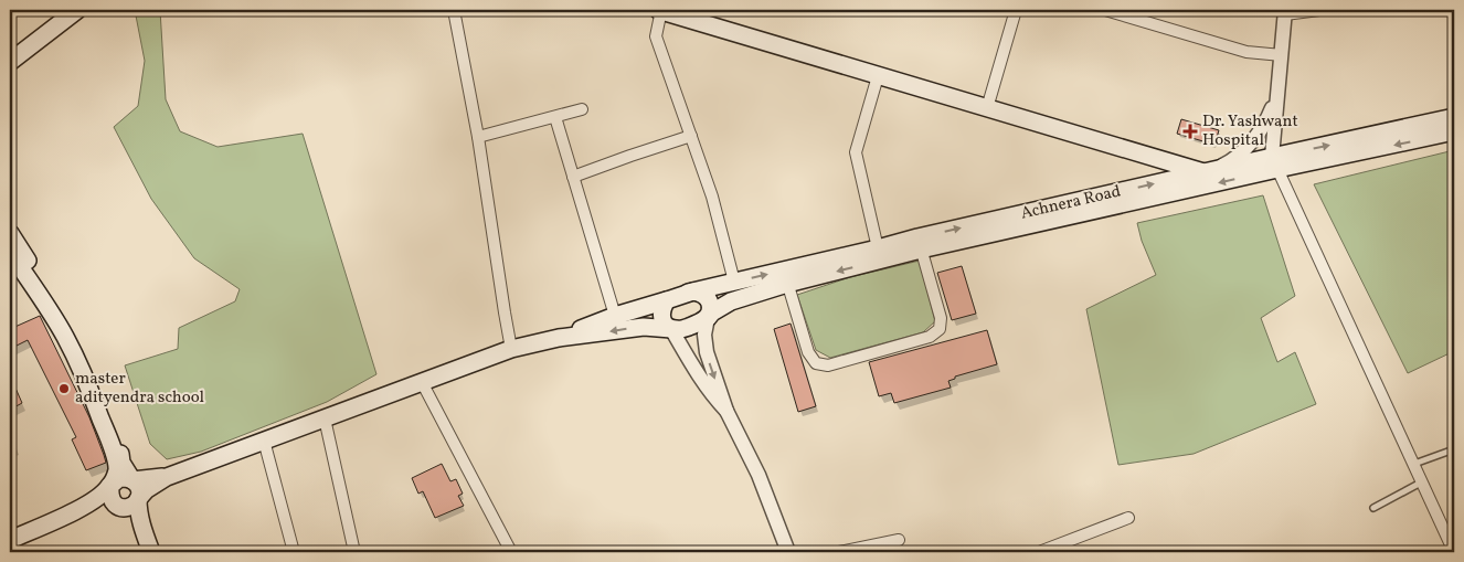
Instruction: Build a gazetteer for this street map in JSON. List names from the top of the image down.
{
  "streets": {
    "main road": ["Achnera Road"]
  },
  "places": {
    "health": ["Dr. Yashwant Hospital"],
    "other": ["master adityendra school"]
  }
}
